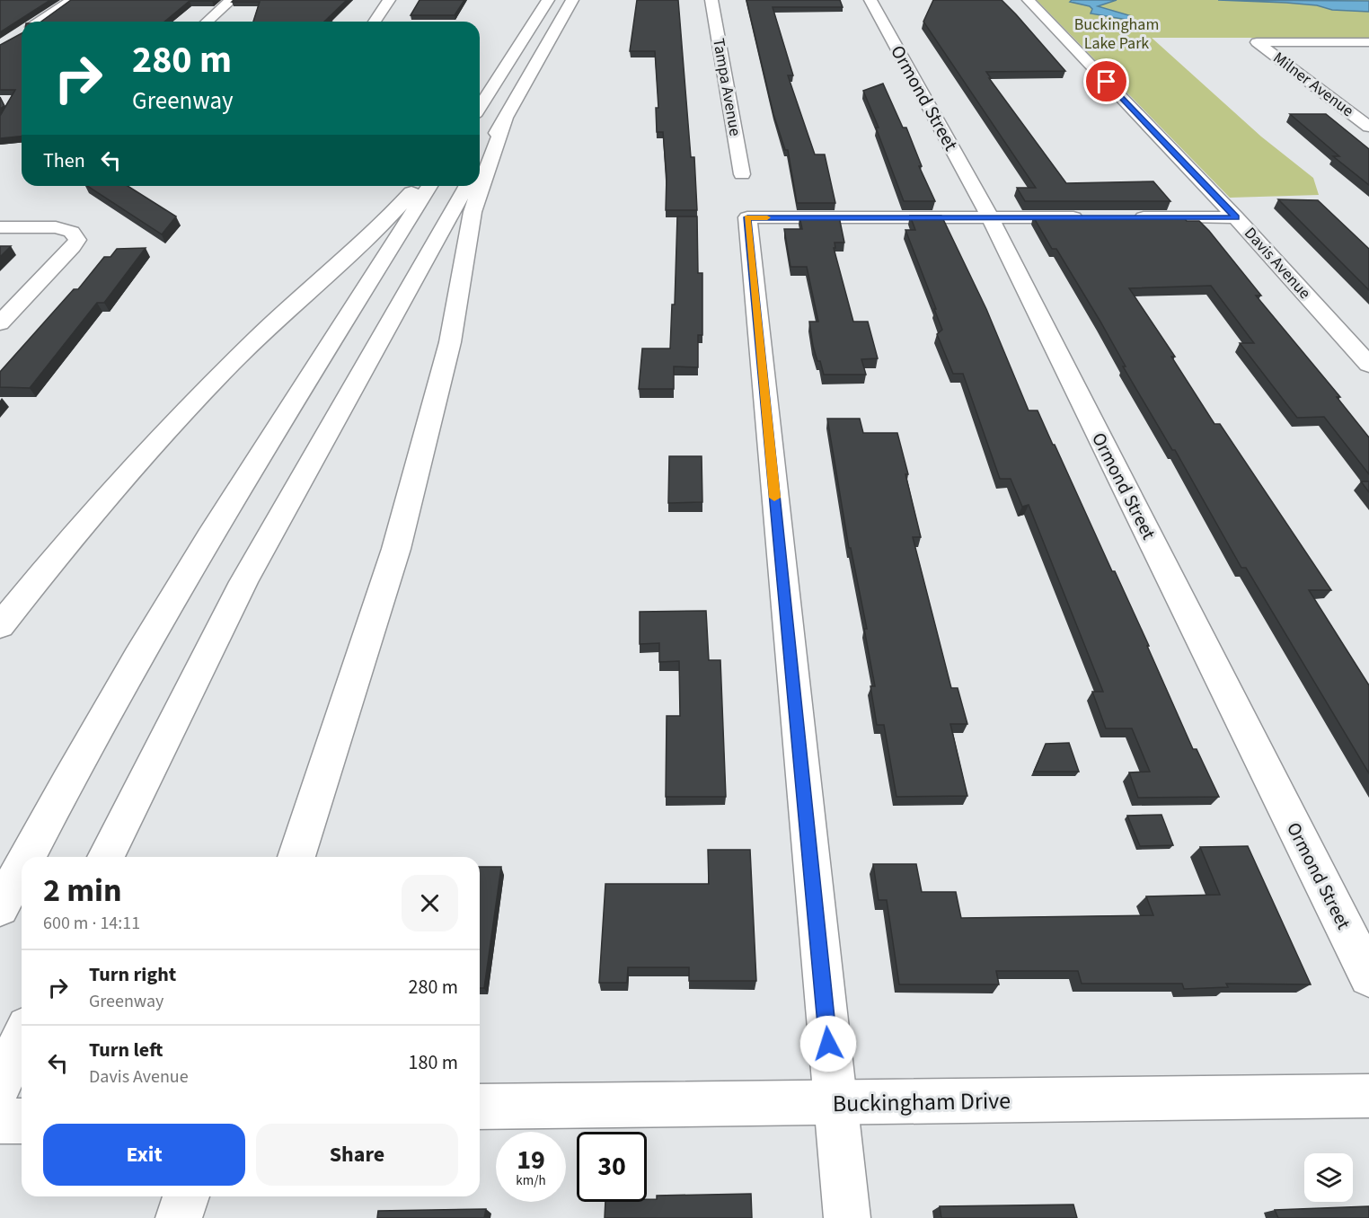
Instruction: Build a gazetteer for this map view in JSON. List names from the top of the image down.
{
  "streets": {
    "main road": [
      "Milner Avenue",
      "Tampa Avenue",
      "Ormond Street",
      "Davis Avenue",
      "Buckingham Drive"
    ]
  },
  "parks": ["Buckingham Lake Park"],
  "page": {
    "turn": ["280 m", "Greenway"],
    "then": "Then",
    "heading": ["2 min", "600 m · 14:11"],
    "list": [
      {
        "name": "Turn right",
        "note": "Greenway",
        "value": "280 m"
      },
      {
        "name": "Turn left",
        "note": "Davis Avenue",
        "value": "180 m"
      }
    ],
    "buttons": ["Exit", "Share"],
    "speed": "19 km/h",
    "limit": "30"
  }
}
